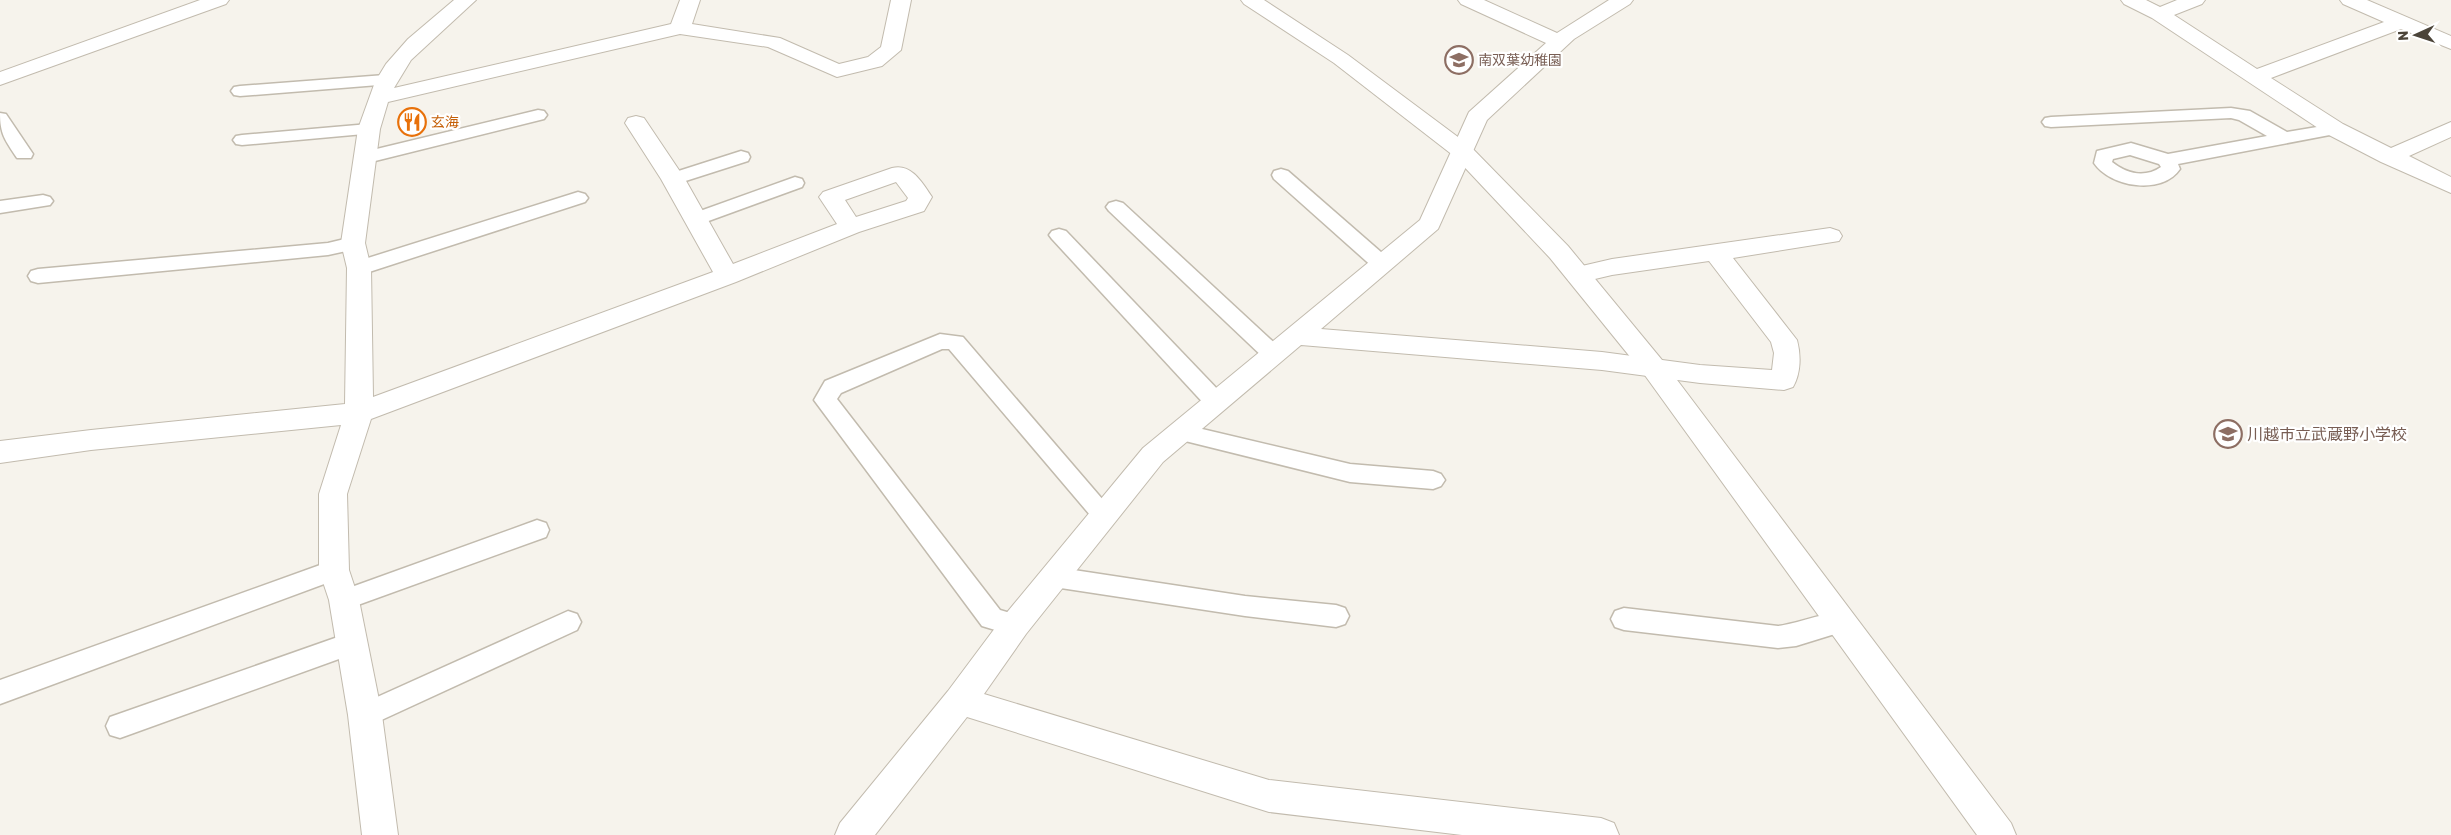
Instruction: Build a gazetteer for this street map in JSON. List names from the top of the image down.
{
  "places": {
    "school or university": ["南双葉幼稚園", "川越市立武蔵野小学校"],
    "restaurant": ["玄海"]
  },
  "north": "left"
}
